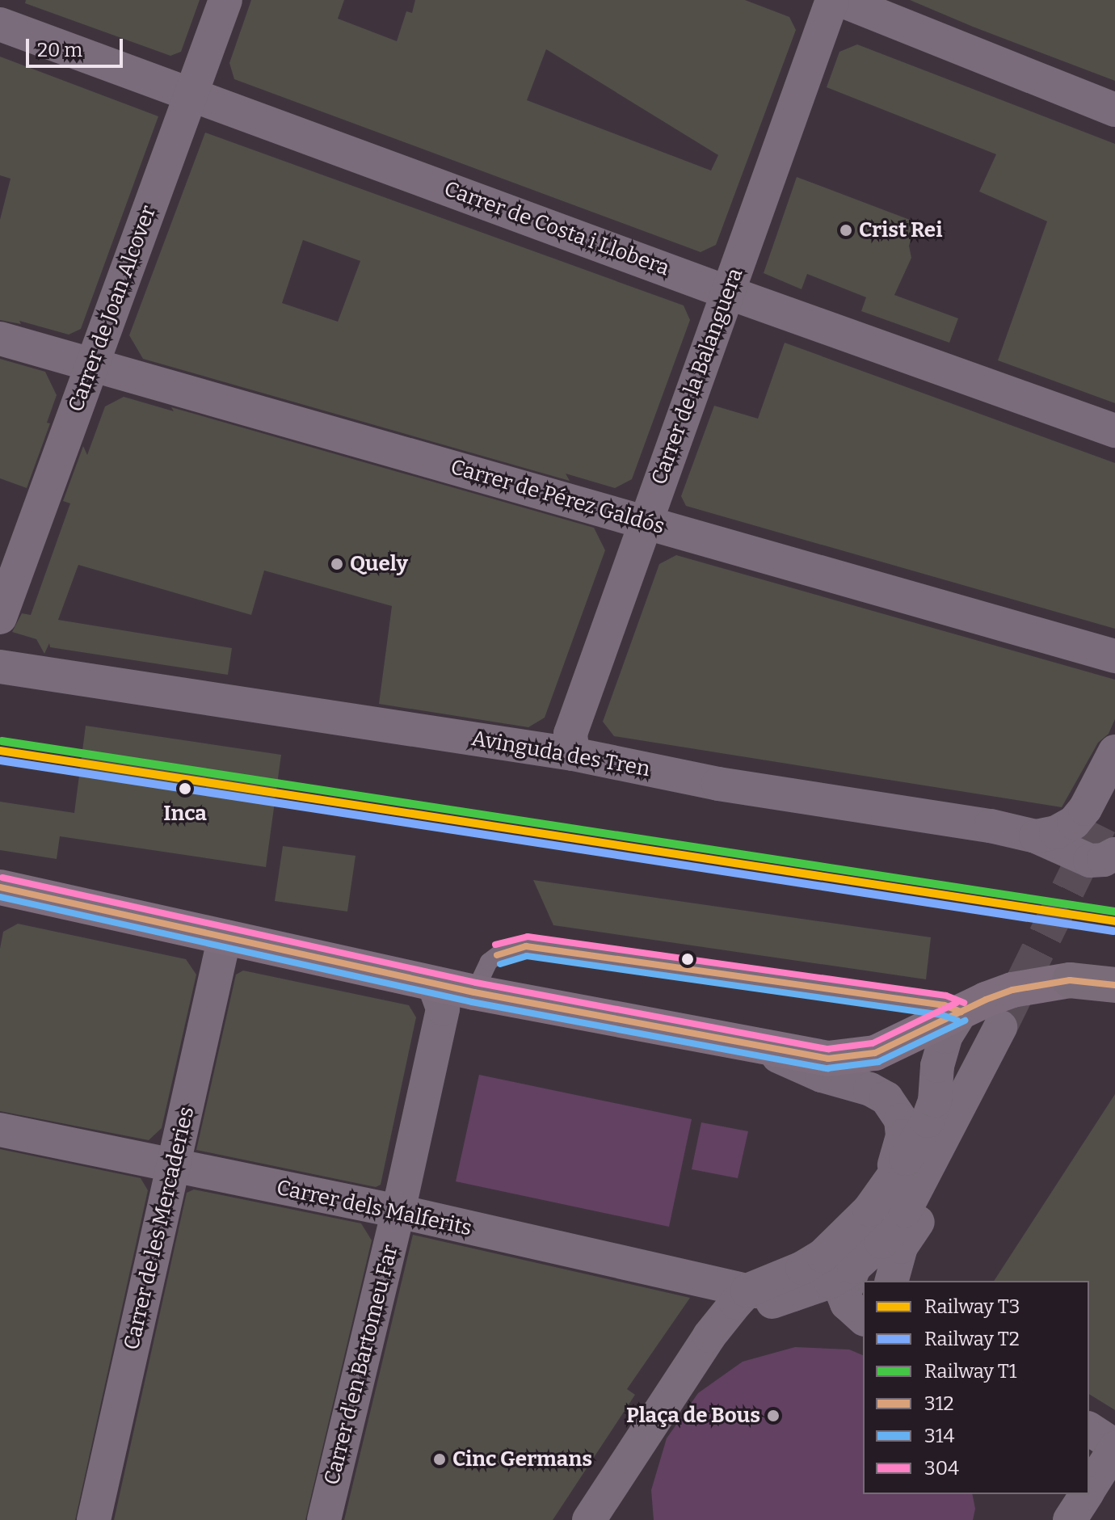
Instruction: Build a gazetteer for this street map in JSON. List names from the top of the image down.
{
  "streets": {
    "street": [
      "Carrer de Costa i Llobera",
      "Carrer de Joan Alcover",
      "Carrer de la Balanguera",
      "Carrer de Pérez Galdós",
      "Avinguda des Tren",
      "Carrer dels Malferits",
      "Carrer de les Mercaderies",
      "Carrer d'en Bartomeu Far"
    ]
  },
  "crossings": [
    ["Carrer de Costa i Llobera", "Carrer de Joan Alcover"],
    ["Carrer de Costa i Llobera", "Carrer de la Balanguera"],
    ["Carrer de Joan Alcover", "Carrer de Pérez Galdós"],
    ["Carrer de la Balanguera", "Carrer de Pérez Galdós"],
    ["Carrer de la Balanguera", "Avinguda des Tren"],
    ["Carrer dels Malferits", "Carrer de les Mercaderies"],
    ["Carrer dels Malferits", "Carrer d'en Bartomeu Far"]
  ],
  "places": [
    "Crist Rei",
    "Quely",
    "Inca",
    "Plaça de Bous",
    "Cinc Germans"
  ],
  "lines": [
    "rail line T1",
    "rail line T3",
    "rail line T2",
    "transit line 304",
    "transit line 312",
    "transit line 314"
  ],
  "legend": [
    "Railway T3",
    "Railway T2",
    "Railway T1",
    "312",
    "314",
    "304"
  ],
  "scale_bar": "20 m"
}
